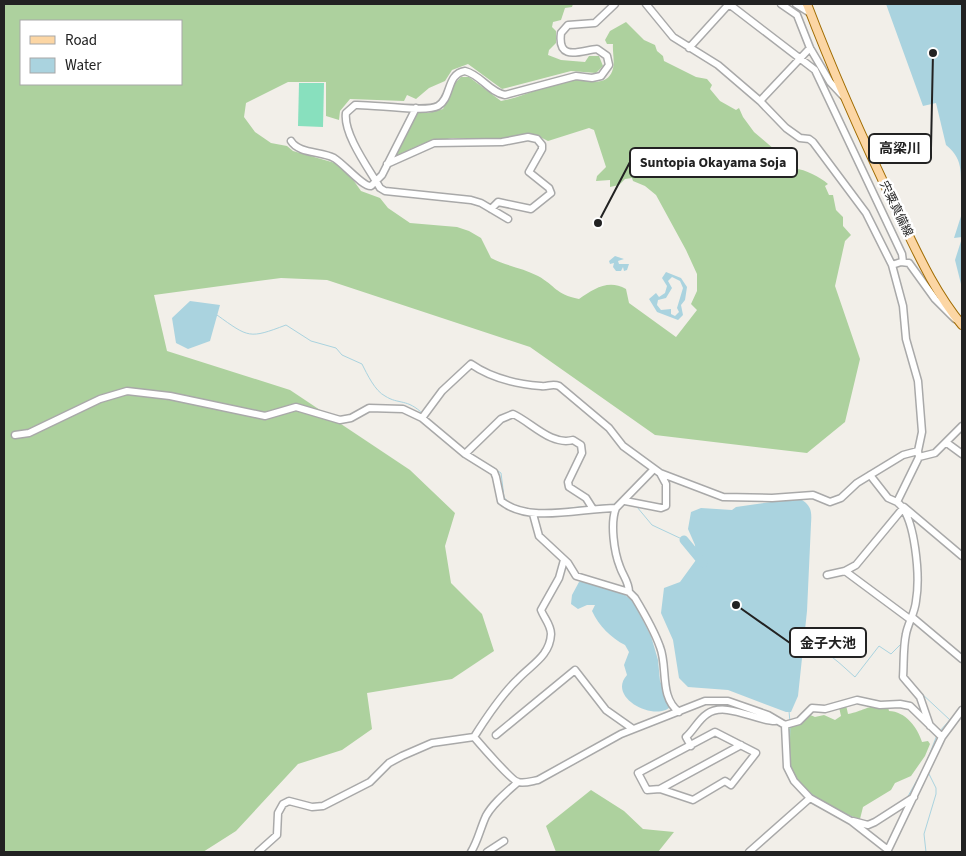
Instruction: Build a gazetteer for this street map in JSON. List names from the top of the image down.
{
  "streets": {
    "main road": ["宍粟真備線"]
  },
  "places": ["高梁川", "Suntopia Okayama Soja", "金子大池"],
  "legend": ["Road", "Water"]
}
